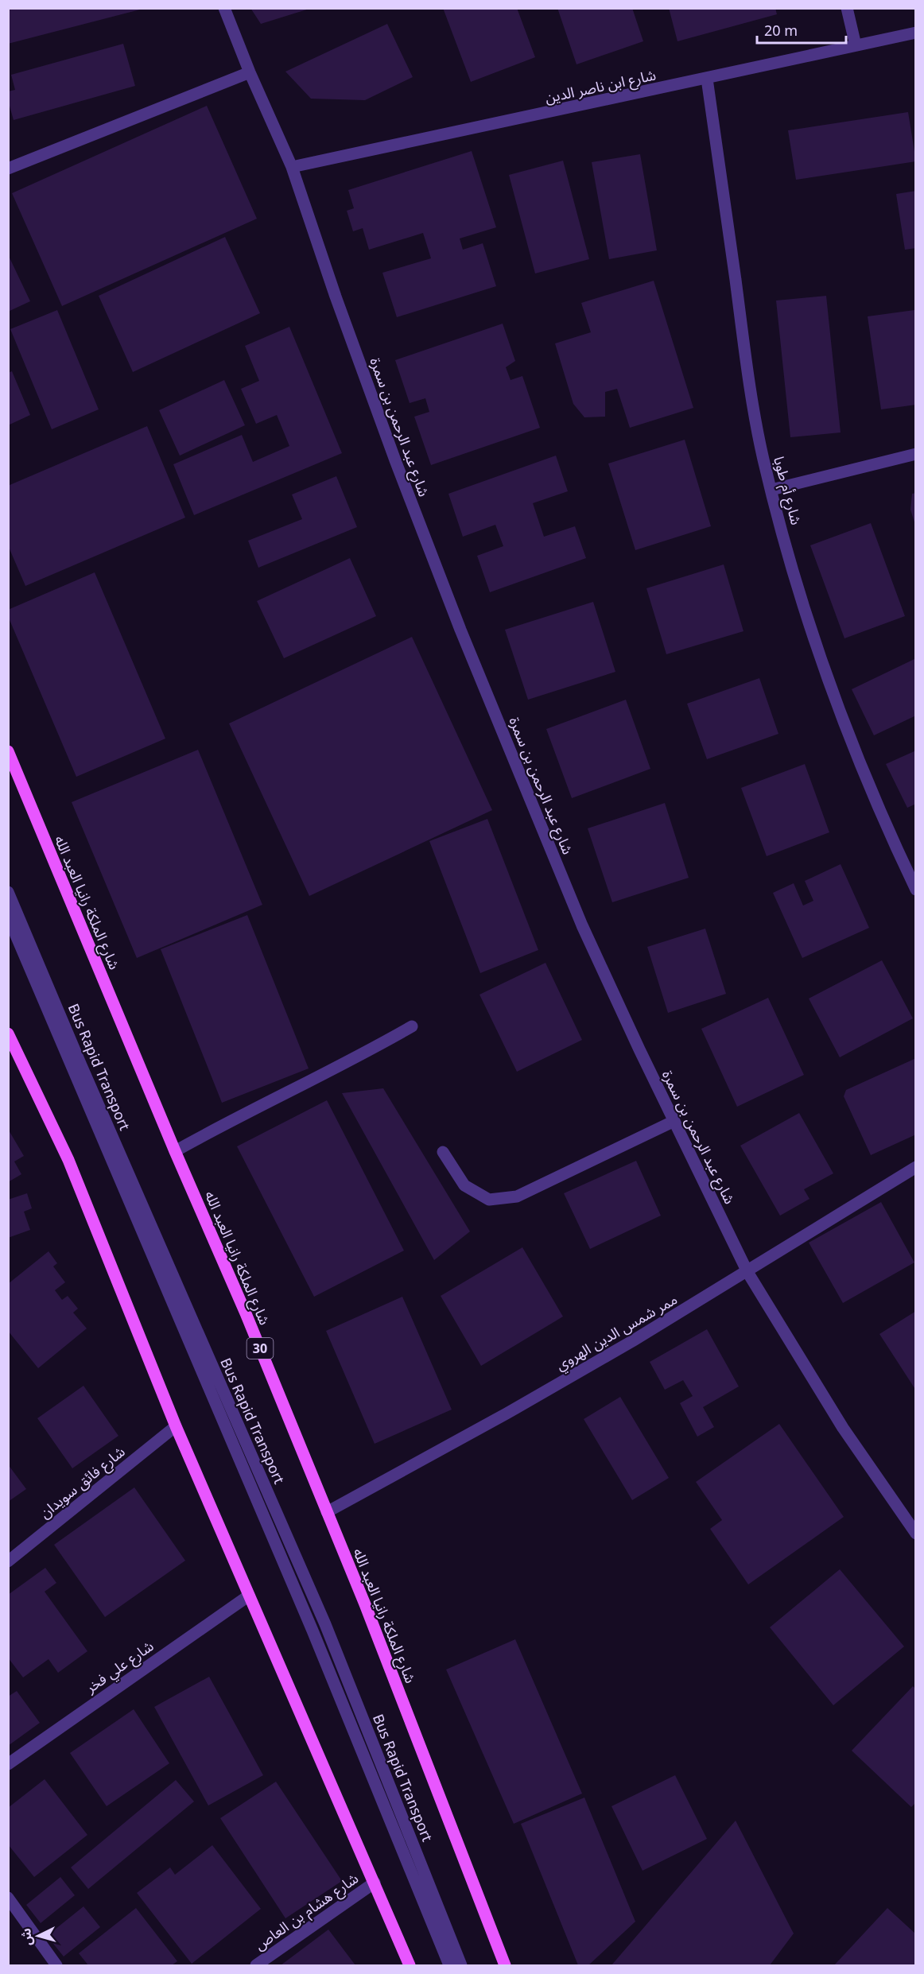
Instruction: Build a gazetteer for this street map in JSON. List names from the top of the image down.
{
  "streets": {
    "main road": ["شارع الملكة رانيا العبد الله", "30"],
    "street": [
      "شارع ابن ناصر الدين",
      "شارع عبد الرحمن بن سمرة",
      "شارع أم طوبا",
      "Bus Rapid Transport",
      "ممر شمس الدين الهروي",
      "شارع فائق سويدان",
      "شارع علي فخر",
      "شارع هشام بن العاص"
    ]
  },
  "crossings": [
    ["شارع ابن ناصر الدين", "شارع عبد الرحمن بن سمرة"],
    ["شارع ابن ناصر الدين", "شارع أم طوبا"],
    ["شارع عبد الرحمن بن سمرة", "ممر شمس الدين الهروي"],
    ["شارع الملكة رانيا العبد الله", "ممر شمس الدين الهروي"]
  ],
  "scale_bar": "20 m",
  "north": "left"
}
